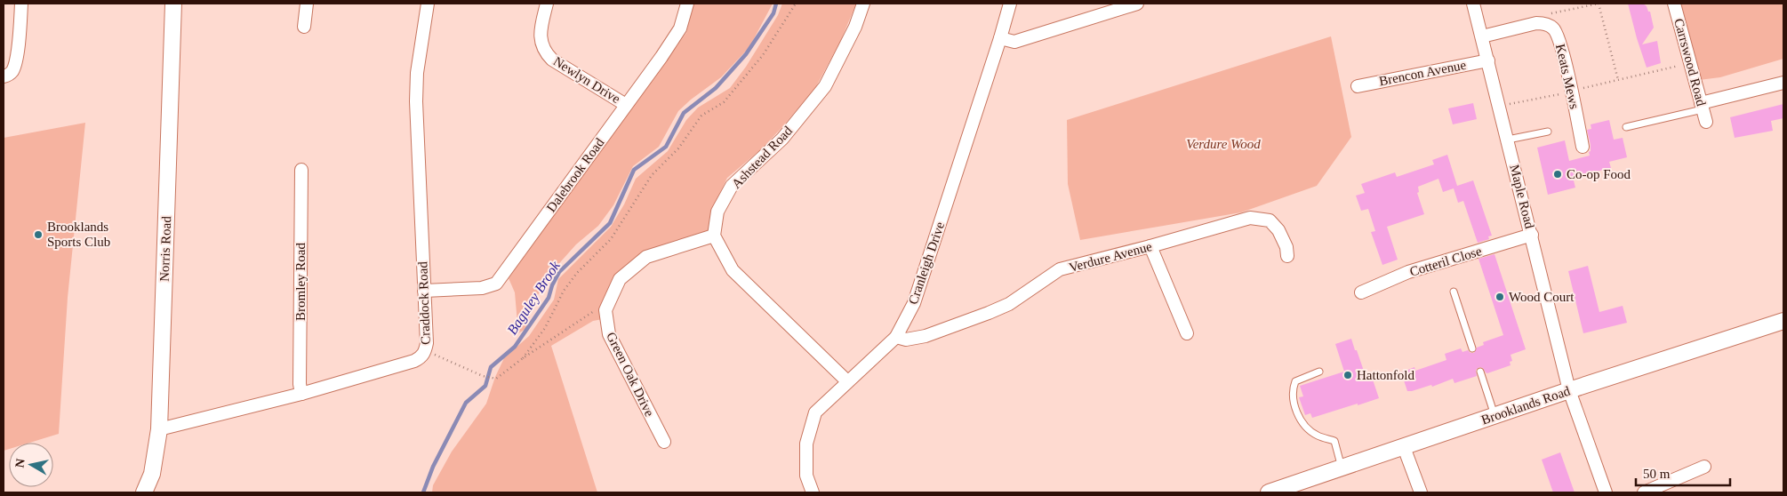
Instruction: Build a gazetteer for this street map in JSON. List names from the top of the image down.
{
  "streets": {
    "street": [
      "Carrswood Road",
      "Brencon Avenue",
      "Keats Mews",
      "Newlyn Drive",
      "Ashstead Road",
      "Dalebrook Road",
      "Maple Road",
      "Norris Road",
      "Verdure Avenue",
      "Cotteril Close",
      "Cranleigh Drive",
      "Bromley Road",
      "Craddock Road",
      "Green Oak Drive",
      "Brooklands Road"
    ]
  },
  "crossings": [
    ["Brencon Avenue", "Maple Road"],
    ["Newlyn Drive", "Dalebrook Road"],
    ["Dalebrook Road", "Craddock Road"],
    ["Maple Road", "Cotteril Close"],
    ["Maple Road", "Brooklands Road"],
    ["Norris Road", "Craddock Road"],
    ["Verdure Avenue", "Cranleigh Drive"],
    ["Bromley Road", "Craddock Road"]
  ],
  "water": ["Baguley Brook"],
  "parks": ["Verdure Wood"],
  "places": [
    "Co-op Food",
    "Brooklands Sports Club",
    "Wood Court",
    "Hattonfold"
  ],
  "scale_bar": "50 m",
  "north": "left"
}
